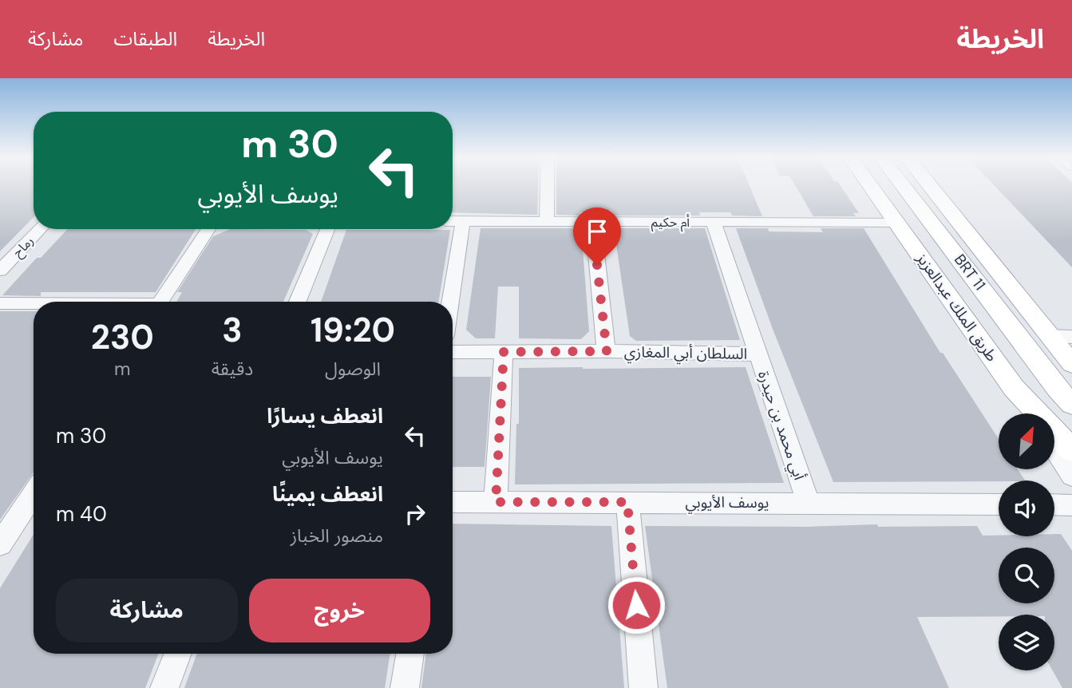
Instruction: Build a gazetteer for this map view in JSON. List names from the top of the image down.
{
  "streets": {
    "main road": ["BRT 11", "طريق الملك عبدالعزيز"],
    "street": [
      "أم حكيم",
      "رماح",
      "السلطان أبي المغازي",
      "أبي محمد بن حيدرة",
      "يوسف الأيوبي"
    ]
  },
  "crossings": [
    ["أم حكيم", "طريق الملك عبدالعزيز"],
    ["أم حكيم", "أبي محمد بن حيدرة"],
    ["السلطان أبي المغازي", "أبي محمد بن حيدرة"],
    ["أبي محمد بن حيدرة", "يوسف الأيوبي"]
  ],
  "north": "top right",
  "page": {
    "header": "الخريطة",
    "nav": ["الخريطة", "الطبقات", "مشاركة"],
    "turn": ["30 m", "يوسف الأيوبي"],
    "eta": [
      "19:20",
      "الوصول",
      "3",
      "دقيقة",
      "230",
      "m"
    ],
    "list": [
      {
        "name": "انعطف يسارًا",
        "note": "يوسف الأيوبي",
        "value": "30 m"
      },
      {
        "name": "انعطف يمينًا",
        "note": "منصور الخباز",
        "value": "40 m"
      }
    ],
    "buttons": ["خروج", "مشاركة"]
  }
}
